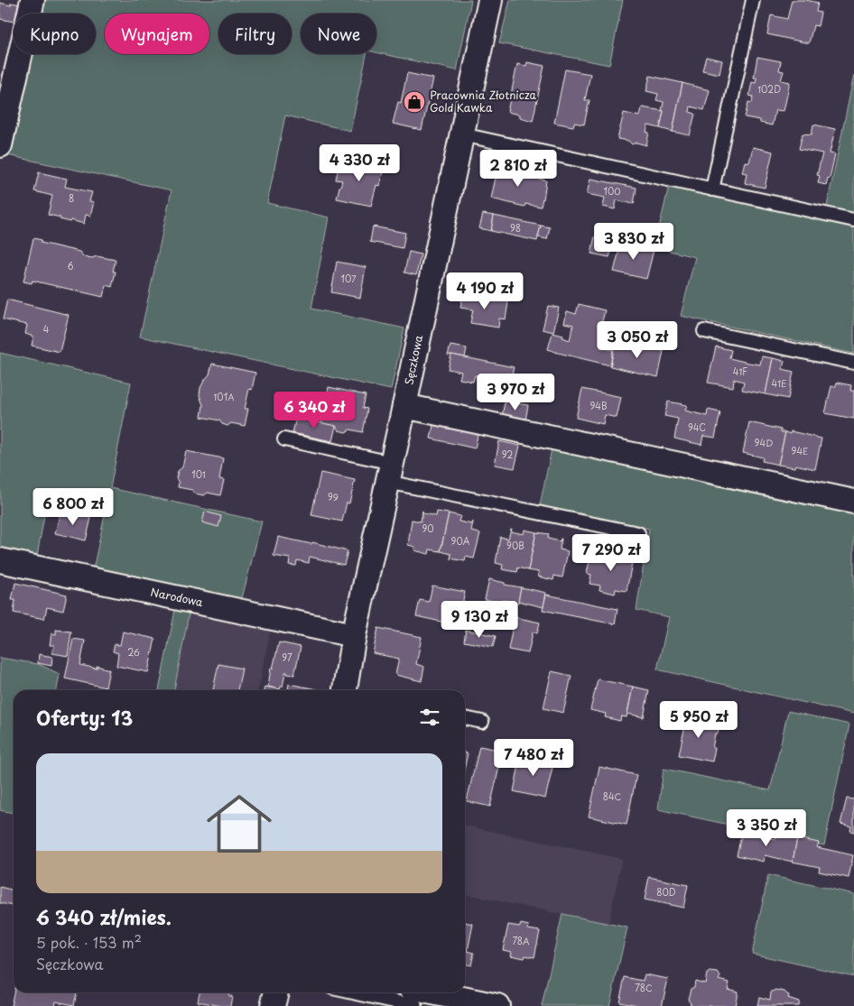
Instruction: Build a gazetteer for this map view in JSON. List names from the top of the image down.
{
  "streets": {
    "street": ["Sęczkowa", "Narodowa"]
  },
  "crossings": [
    ["Sęczkowa", "Narodowa"]
  ],
  "places": {
    "shop": ["Pracownia Złotnicza Gold Kawka"]
  },
  "house_numbers": [
    "102D",
    "100",
    "8",
    "98",
    "6",
    "107",
    "4",
    "41F",
    "41E",
    "101A",
    "94B",
    "94C",
    "94D",
    "94E",
    "92",
    "101",
    "99",
    "90",
    "90A",
    "90B",
    "26",
    "97",
    "84C",
    "80D",
    "78A",
    "78C"
  ],
  "page": {
    "chip": [
      "Kupno",
      "Wynajem",
      "Filtry",
      "Nowe"
    ],
    "price": [
      "4 330 zł",
      "2 810 zł",
      "3 830 zł",
      "4 190 zł",
      "3 050 zł",
      "3 970 zł",
      "6 340 zł",
      "6 800 zł",
      "7 290 zł",
      "9 130 zł",
      "5 950 zł",
      "7 480 zł",
      "3 350 zł"
    ],
    "heading": "Oferty: 13",
    "list": [
      {
        "name": "6 340 zł/mies.",
        "note": "5 pok. · 153 m² · Sęczkowa"
      }
    ]
  }
}
